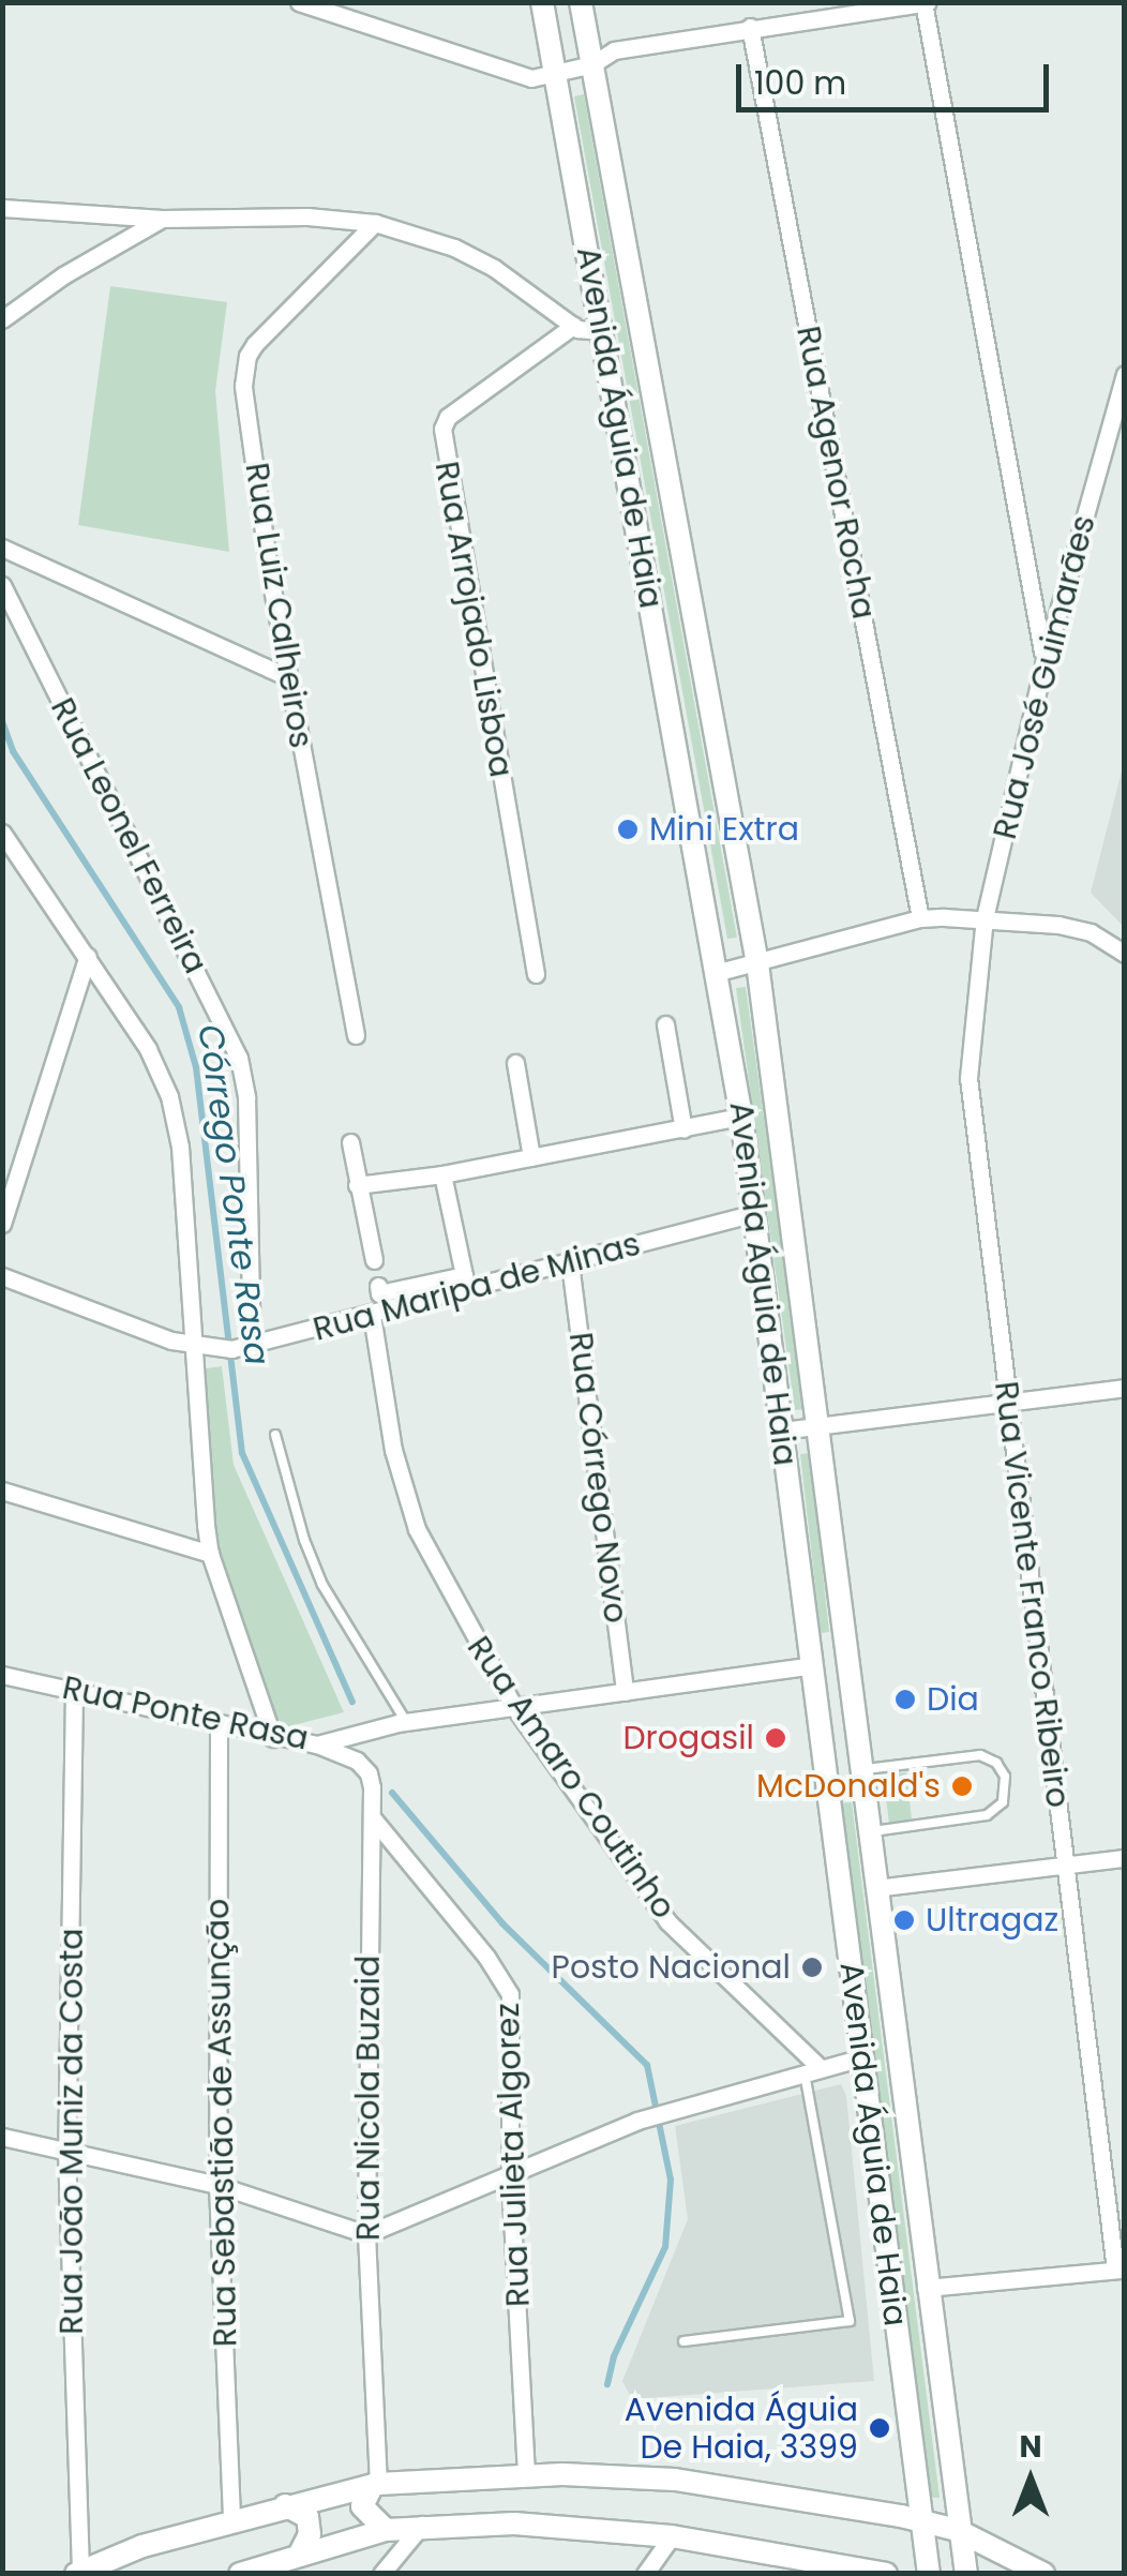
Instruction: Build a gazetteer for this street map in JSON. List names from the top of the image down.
{
  "streets": {
    "main road": ["Avenida Águia de Haia"],
    "street": [
      "Rua Agenor Rocha",
      "Rua Luiz Calheiros",
      "Rua Arrojado Lisboa",
      "Rua José Guimarães",
      "Rua Leonel Ferreira",
      "Rua Maripa de Minas",
      "Rua Córrego Novo",
      "Rua Vicente Franco Ribeiro",
      "Rua Ponte Rasa",
      "Rua Amaro Coutinho",
      "Rua Nicola Buzaid",
      "Rua Sebastião de Assunção",
      "Rua João Muniz da Costa",
      "Rua Julieta Algorez"
    ]
  },
  "crossings": [
    ["Avenida Águia de Haia", "Rua Maripa de Minas"],
    ["Avenida Águia de Haia", "Rua Ponte Rasa"],
    ["Rua José Guimarães", "Rua Vicente Franco Ribeiro"],
    ["Rua Leonel Ferreira", "Rua Maripa de Minas"],
    ["Rua Maripa de Minas", "Rua Córrego Novo"],
    ["Rua Maripa de Minas", "Rua Amaro Coutinho"],
    ["Rua Córrego Novo", "Rua Ponte Rasa"],
    ["Rua Ponte Rasa", "Rua Amaro Coutinho"],
    ["Rua Ponte Rasa", "Rua Nicola Buzaid"],
    ["Rua Ponte Rasa", "Rua Sebastião de Assunção"],
    ["Rua Ponte Rasa", "Rua João Muniz da Costa"],
    ["Rua Nicola Buzaid", "Rua Julieta Algorez"]
  ],
  "water": ["Córrego Ponte Rasa"],
  "places": [
    "Mini Extra",
    "Dia",
    "Drogasil",
    "McDonald's",
    "Ultragaz",
    "Posto Nacional",
    "Avenida Águia De Haia, 3399"
  ],
  "scale_bar": "100 m",
  "north": "top"
}
